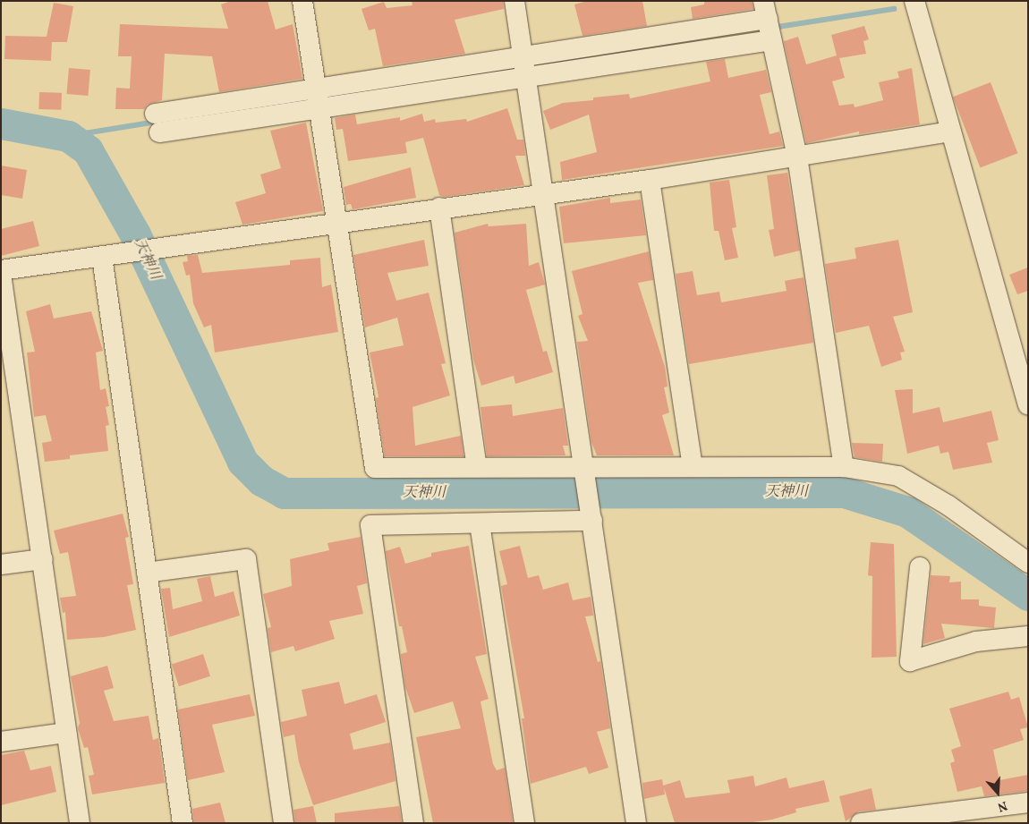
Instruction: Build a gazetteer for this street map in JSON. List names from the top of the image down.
{
  "water": ["天神川"],
  "north": "bottom"
}
